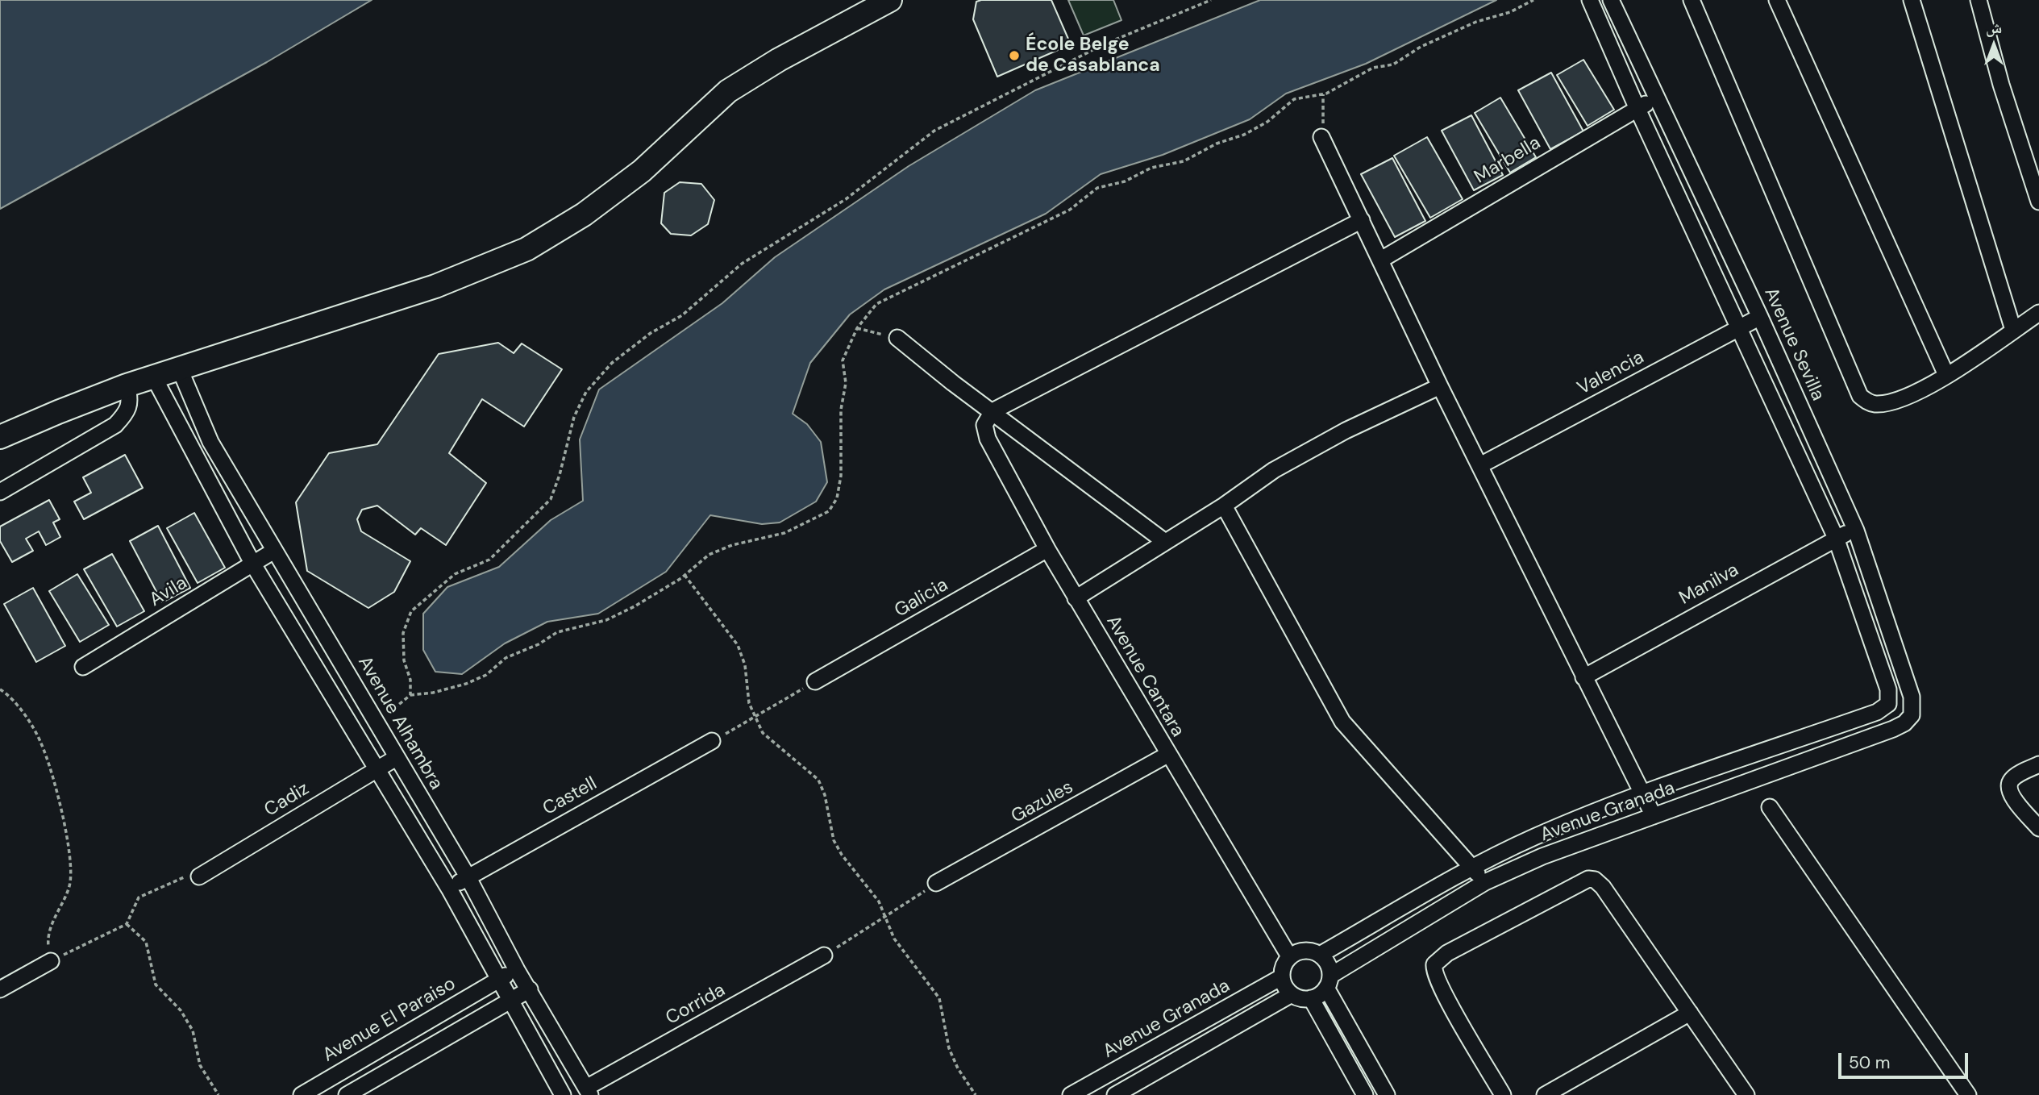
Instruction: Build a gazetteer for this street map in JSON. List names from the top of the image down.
{
  "streets": {
    "street": [
      "Marbella",
      "Avenue Sevilla",
      "Valencia",
      "Manilva",
      "Avila",
      "Galicia",
      "Avenue Cantara",
      "Avenue Alhambra",
      "Castell",
      "Cadiz",
      "Gazules",
      "Avenue Granada",
      "Corrida",
      "Avenue El Paraiso"
    ]
  },
  "crossings": [
    ["Marbella", "Avenue Sevilla"],
    ["Avenue Sevilla", "Valencia"],
    ["Avenue Sevilla", "Manilva"],
    ["Avenue Sevilla", "Avenue Granada"],
    ["Avila", "Avenue Alhambra"],
    ["Galicia", "Avenue Cantara"],
    ["Avenue Cantara", "Gazules"],
    ["Avenue Cantara", "Avenue Granada"],
    ["Avenue Alhambra", "Castell"],
    ["Avenue Alhambra", "Cadiz"],
    ["Avenue Alhambra", "Corrida"],
    ["Avenue Alhambra", "Avenue El Paraiso"]
  ],
  "places": ["École Belge de Casablanca"],
  "scale_bar": "50 m",
  "north": "top"
}
